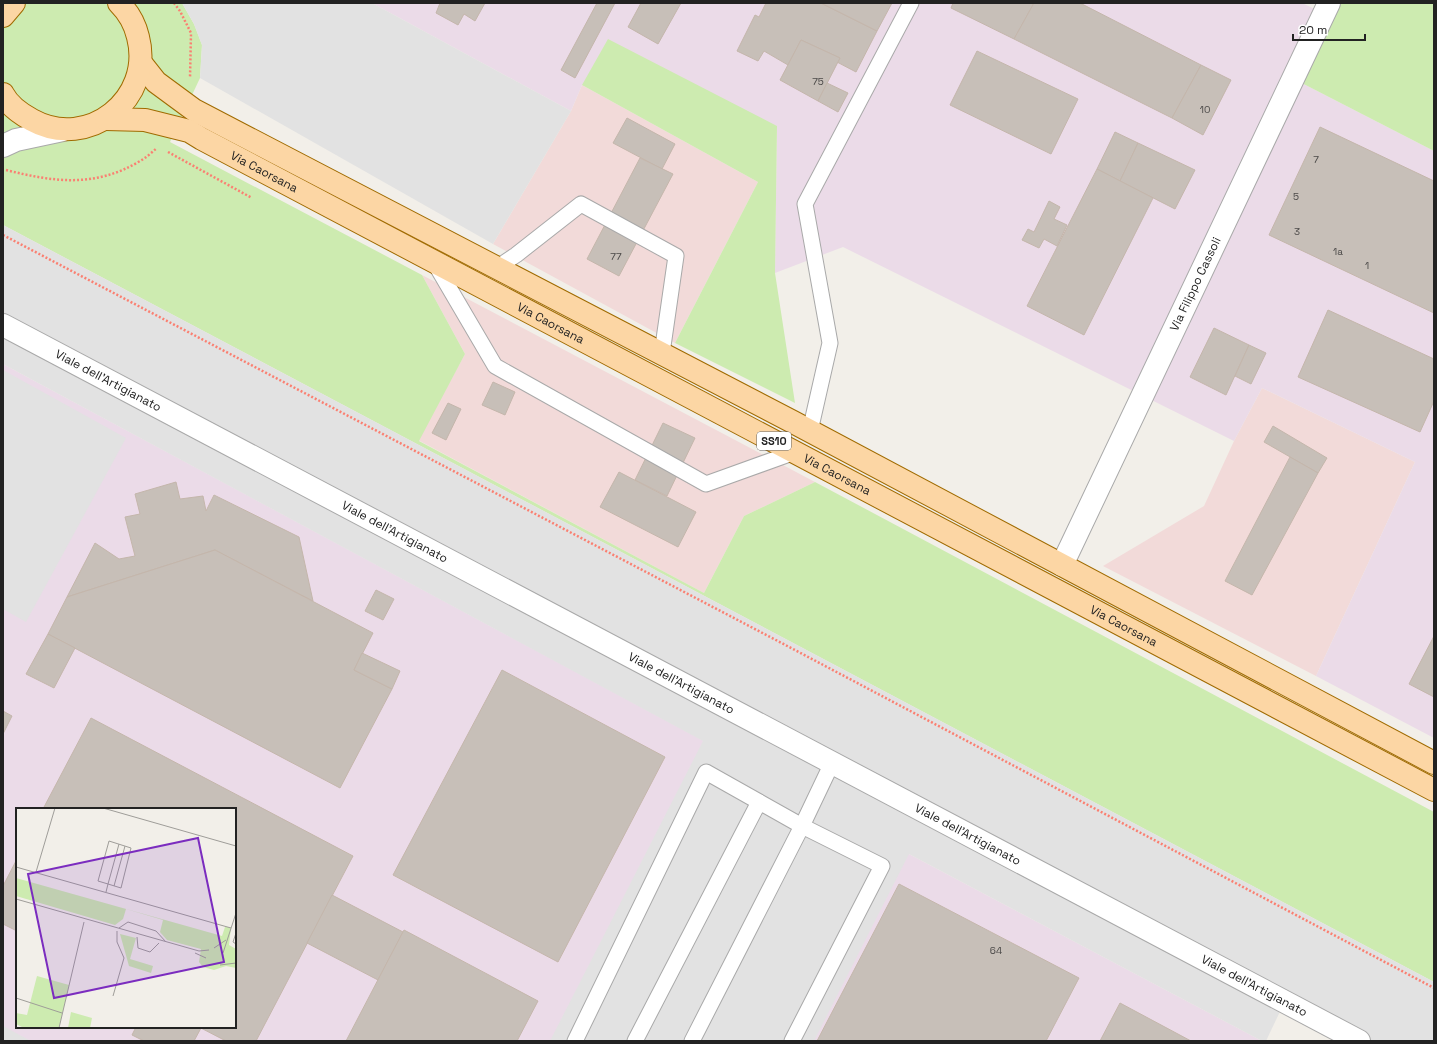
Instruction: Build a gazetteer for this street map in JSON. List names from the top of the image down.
{
  "streets": {
    "main road": ["Via Caorsana", "SS10"],
    "street": ["Via Filippo Cassoli", "Viale dell'Artigianato"]
  },
  "crossings": [
    ["Via Caorsana", "Via Filippo Cassoli"]
  ],
  "house_numbers": [
    "75",
    "10",
    "7",
    "5",
    "3",
    "1a",
    "77",
    "1",
    "64"
  ],
  "scale_bar": "20 m"
}
